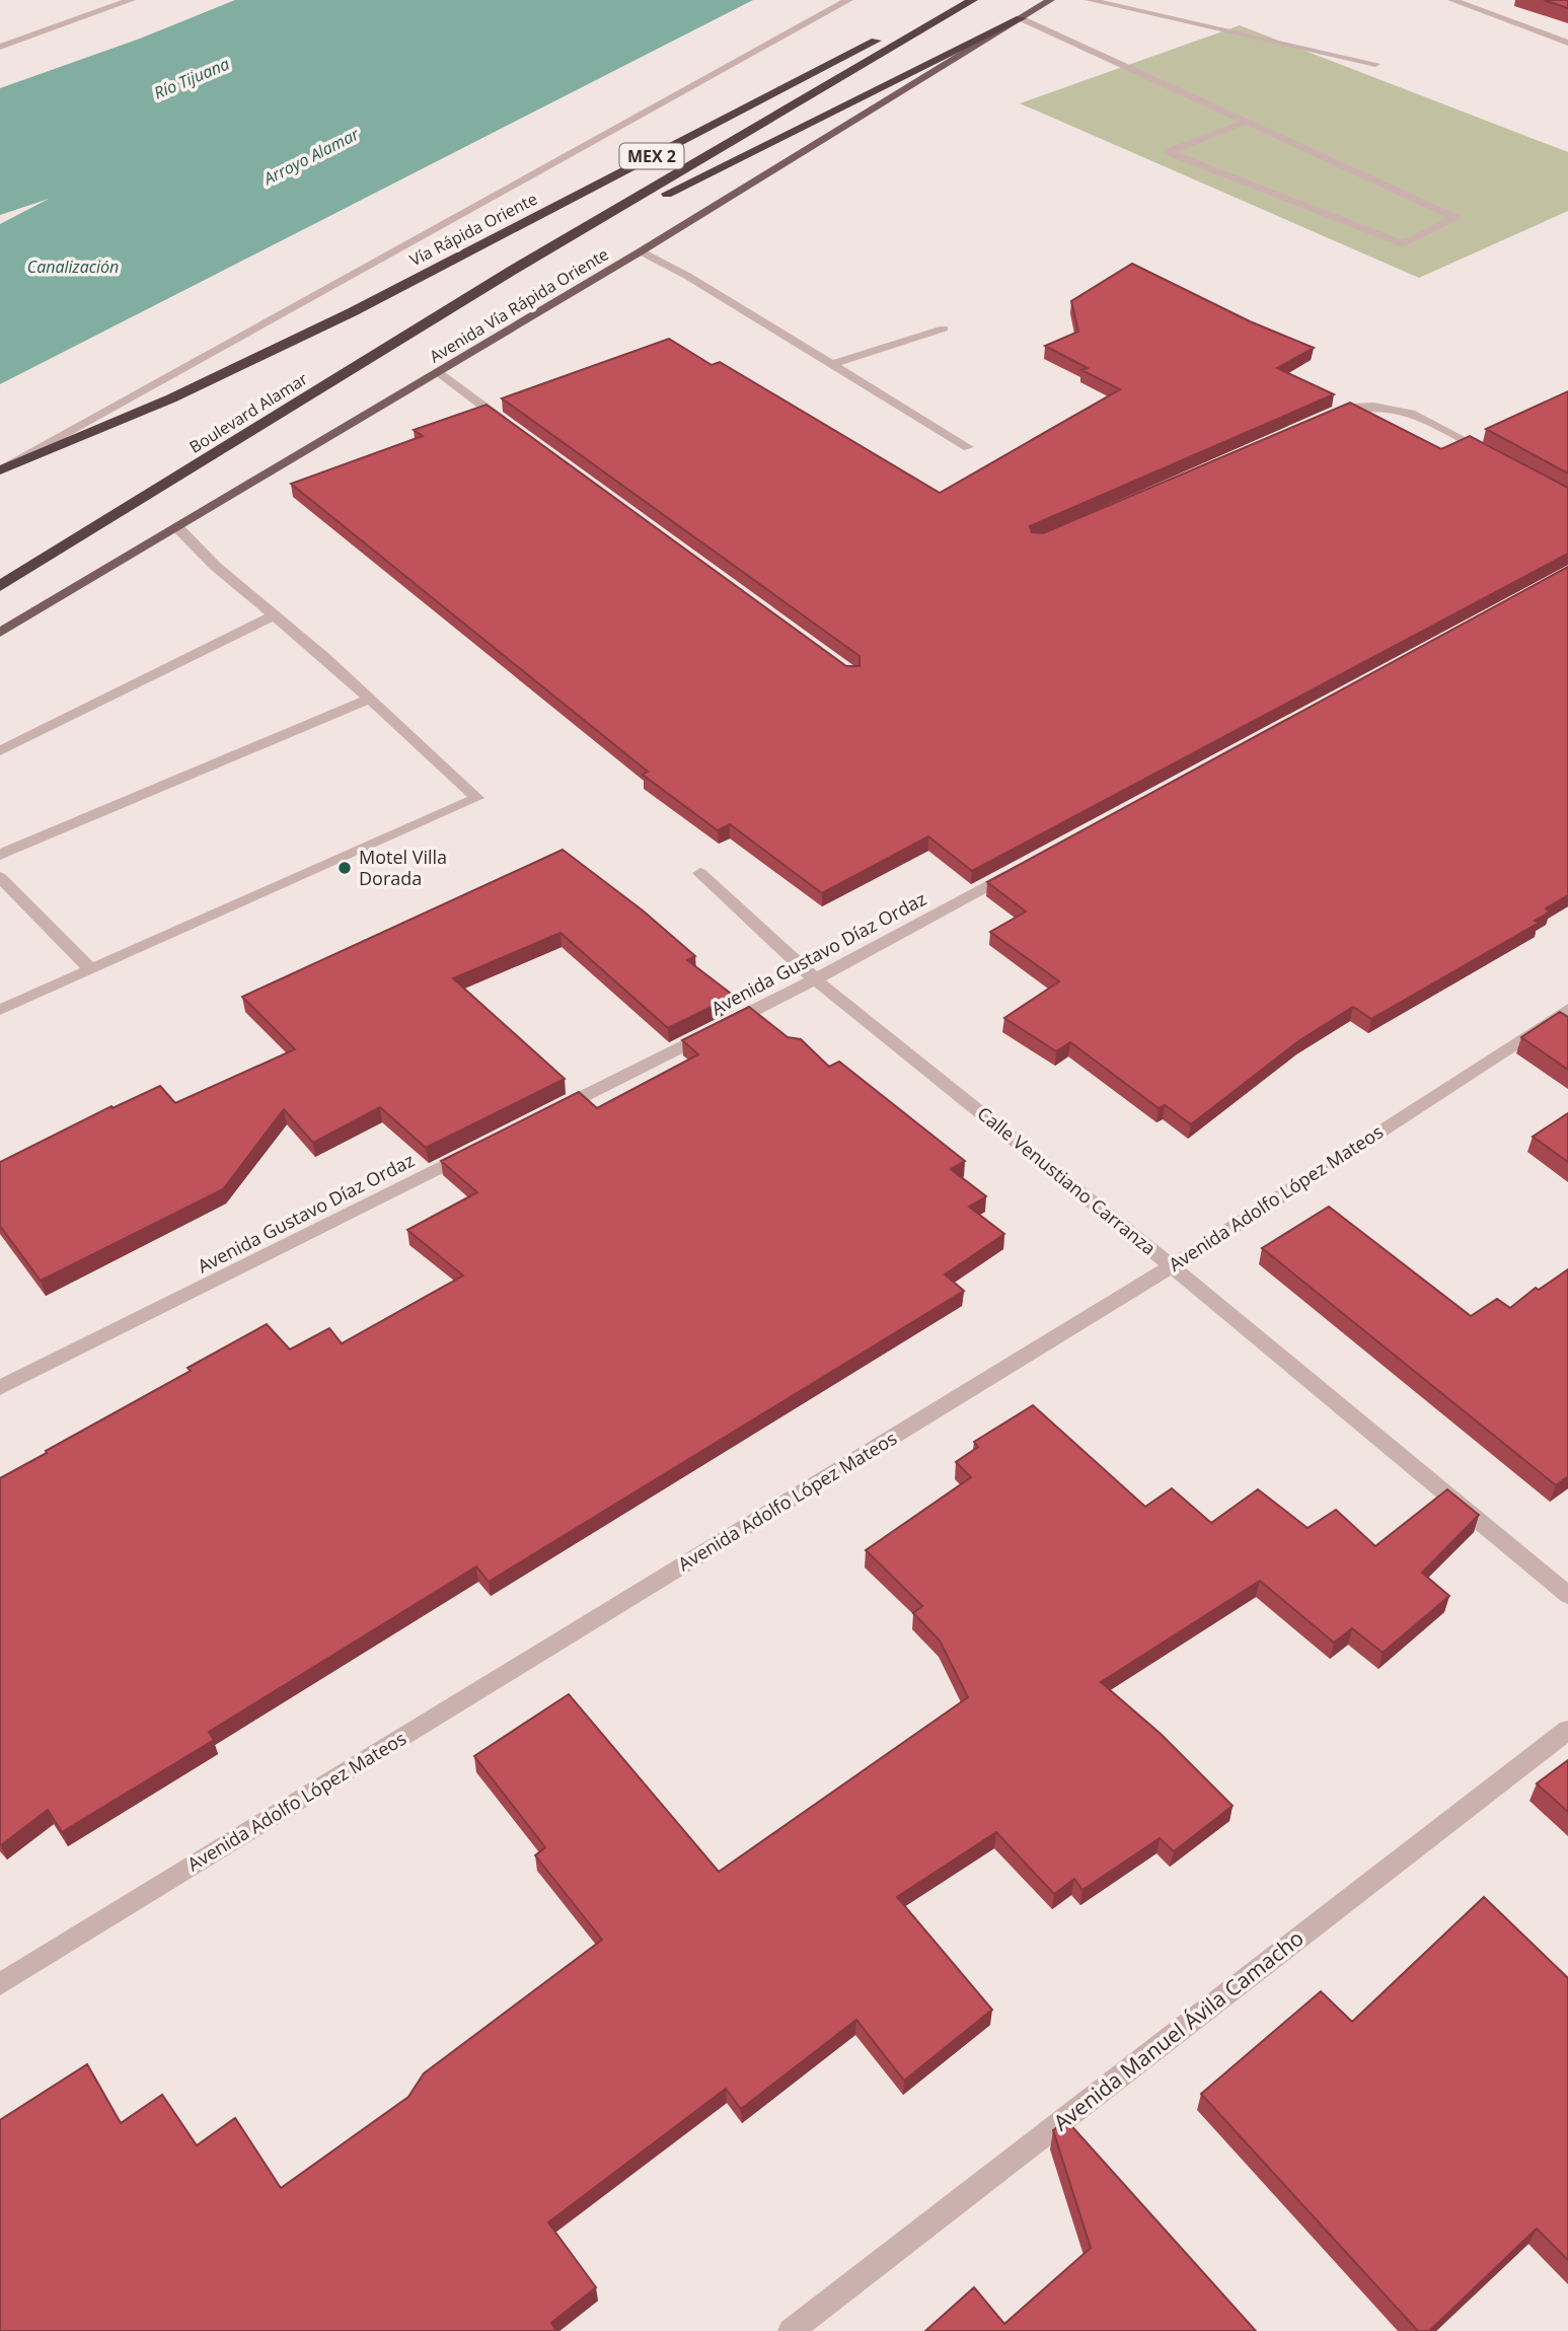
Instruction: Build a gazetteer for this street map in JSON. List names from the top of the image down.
{
  "streets": {
    "highway": ["MEX 2", "Vía Rápida Oriente", "Boulevard Alamar"],
    "main road": ["Avenida Vía Rápida Oriente"],
    "street": [
      "Avenida Gustavo Díaz Ordaz",
      "Calle Venustiano Carranza",
      "Avenida Adolfo López Mateos",
      "Avenida Manuel Ávila Camacho"
    ]
  },
  "crossings": [
    ["Avenida Gustavo Díaz Ordaz", "Calle Venustiano Carranza"],
    ["Calle Venustiano Carranza", "Avenida Adolfo López Mateos"]
  ],
  "water": ["Río Tijuana", "Arroyo Alamar", "Canalización"],
  "places": ["Motel Villa Dorada"]
}
